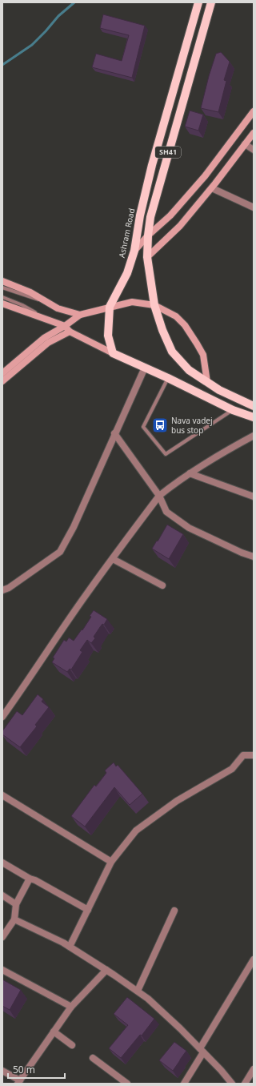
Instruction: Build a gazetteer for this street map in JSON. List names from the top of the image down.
{
  "streets": {
    "main road": ["SH41", "Ashram Road"]
  },
  "places": {
    "bus stop": ["Nava vadej bus stop"]
  },
  "scale_bar": "50 m"
}
